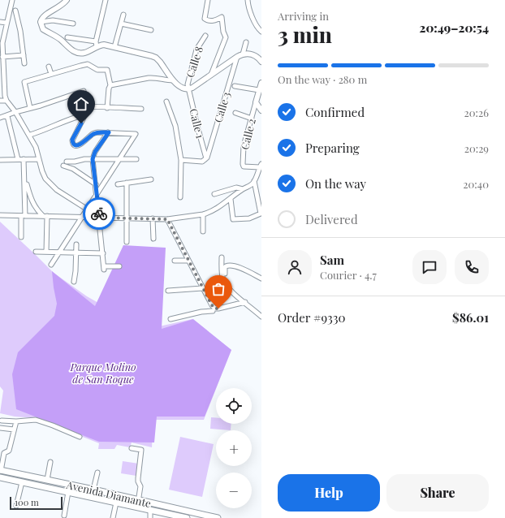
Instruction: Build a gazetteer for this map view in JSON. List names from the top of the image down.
{
  "streets": {
    "main road": ["Avenida Diamante"],
    "street": [
      "Calle 8",
      "Calle 3",
      "Calle 1",
      "Calle 2"
    ]
  },
  "crossings": [
    ["Calle 8", "Calle 1"],
    ["Calle 3", "Calle 1"]
  ],
  "parks": ["Parque Molino de San Roque"],
  "scale_bar": "100 m",
  "page": {
    "heading": ["3 min", "Arriving in", "20:49–20:54"],
    "panel": [
      "Sam",
      "Courier · 4.7",
      "Order #9330",
      "$86.01"
    ],
    "bar": "On the way · 280 m",
    "list": [
      ["Confirmed", "20:26"],
      ["Preparing", "20:29"],
      ["On the way", "20:40"],
      "Delivered"
    ],
    "map_buttons": ["+", "−"],
    "buttons": ["Help", "Share"],
    "scale": "100 m"
  }
}
